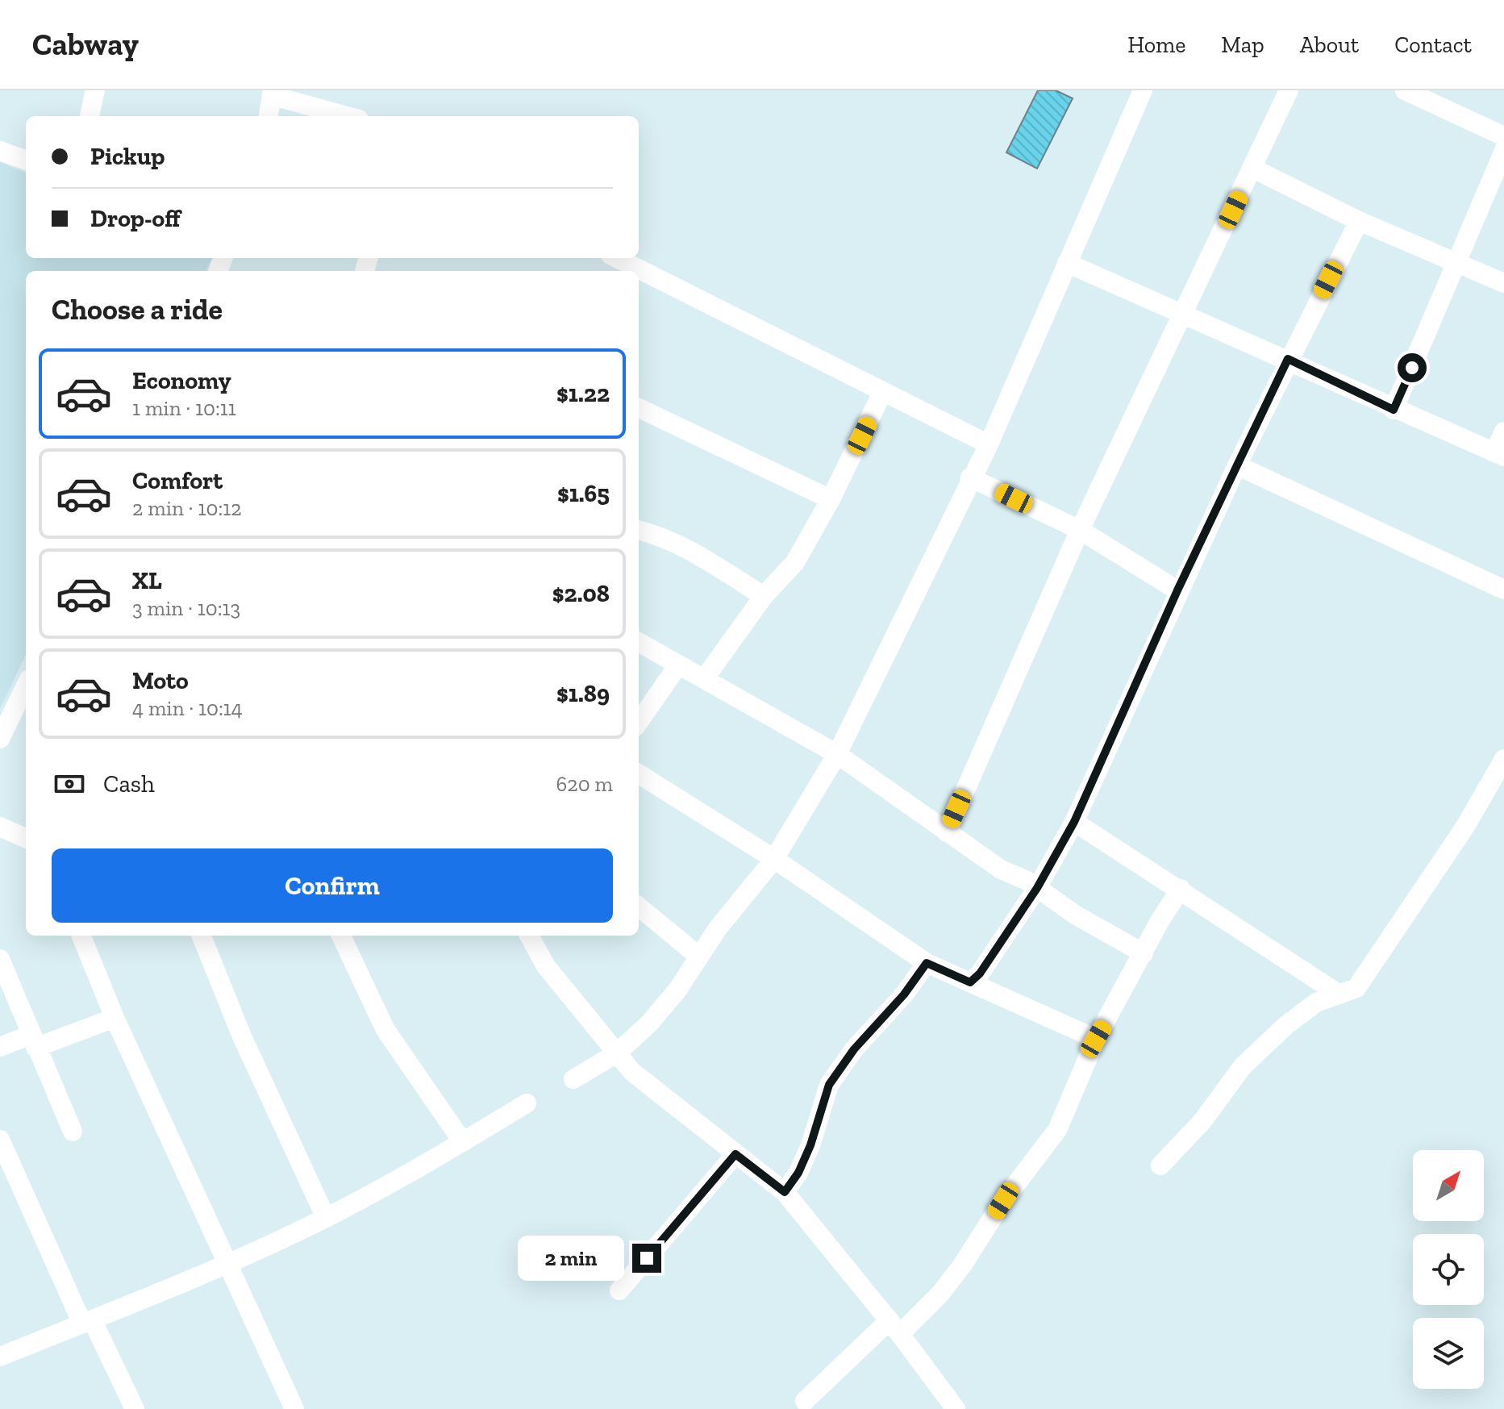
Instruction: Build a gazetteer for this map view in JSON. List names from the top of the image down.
{
  "north": "top right",
  "page": {
    "header": "Cabway",
    "nav": [
      "Home",
      "Map",
      "About",
      "Contact"
    ],
    "banner": ["Pickup", "Drop-off"],
    "heading": "Choose a ride",
    "list": [
      {
        "name": "Economy",
        "note": "1 min · 10:11",
        "value": "$1.22"
      },
      {
        "name": "Comfort",
        "note": "2 min · 10:12",
        "value": "$1.65"
      },
      {
        "name": "XL",
        "note": "3 min · 10:13",
        "value": "$2.08"
      },
      {
        "name": "Moto",
        "note": "4 min · 10:14",
        "value": "$1.89"
      }
    ],
    "pay": ["Cash", "620 m"],
    "buttons": "Confirm",
    "bubble": "2 min"
  }
}
